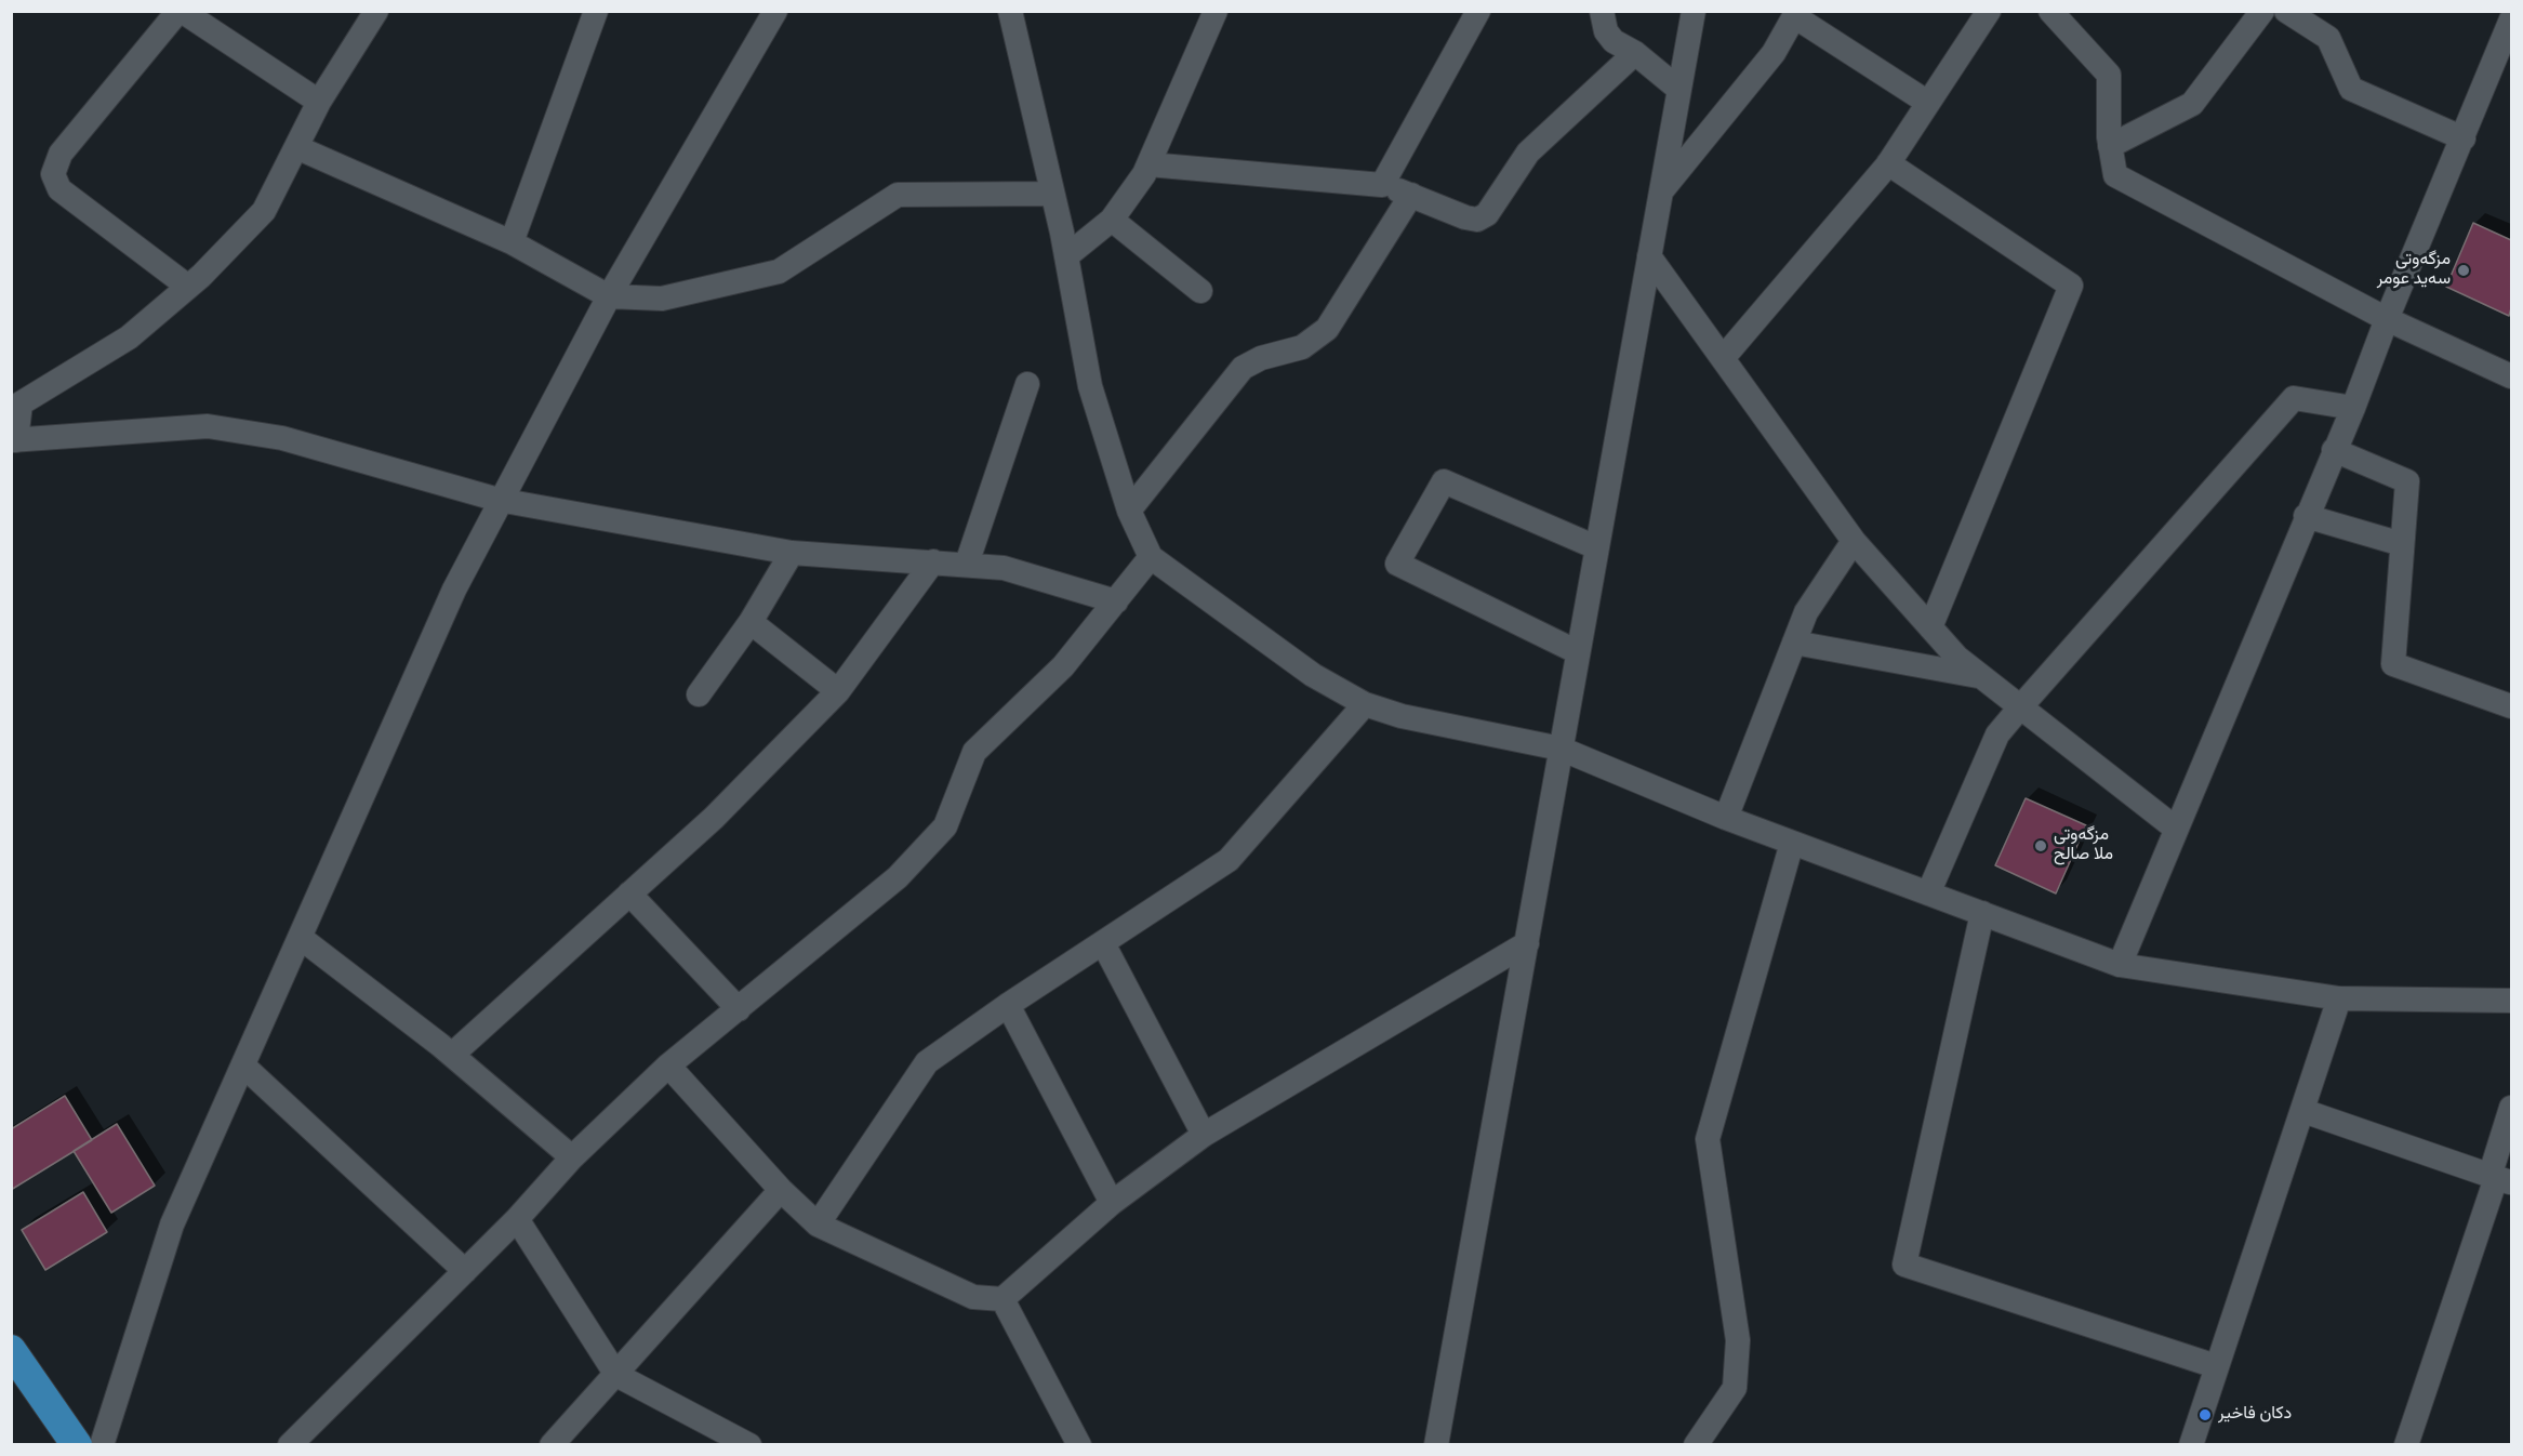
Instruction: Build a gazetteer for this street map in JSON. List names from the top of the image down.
{
  "places": ["مزگەوتی سەید عومر", "مزگه‌وتی ملا صالح", "دكان فاخیر"]
}
